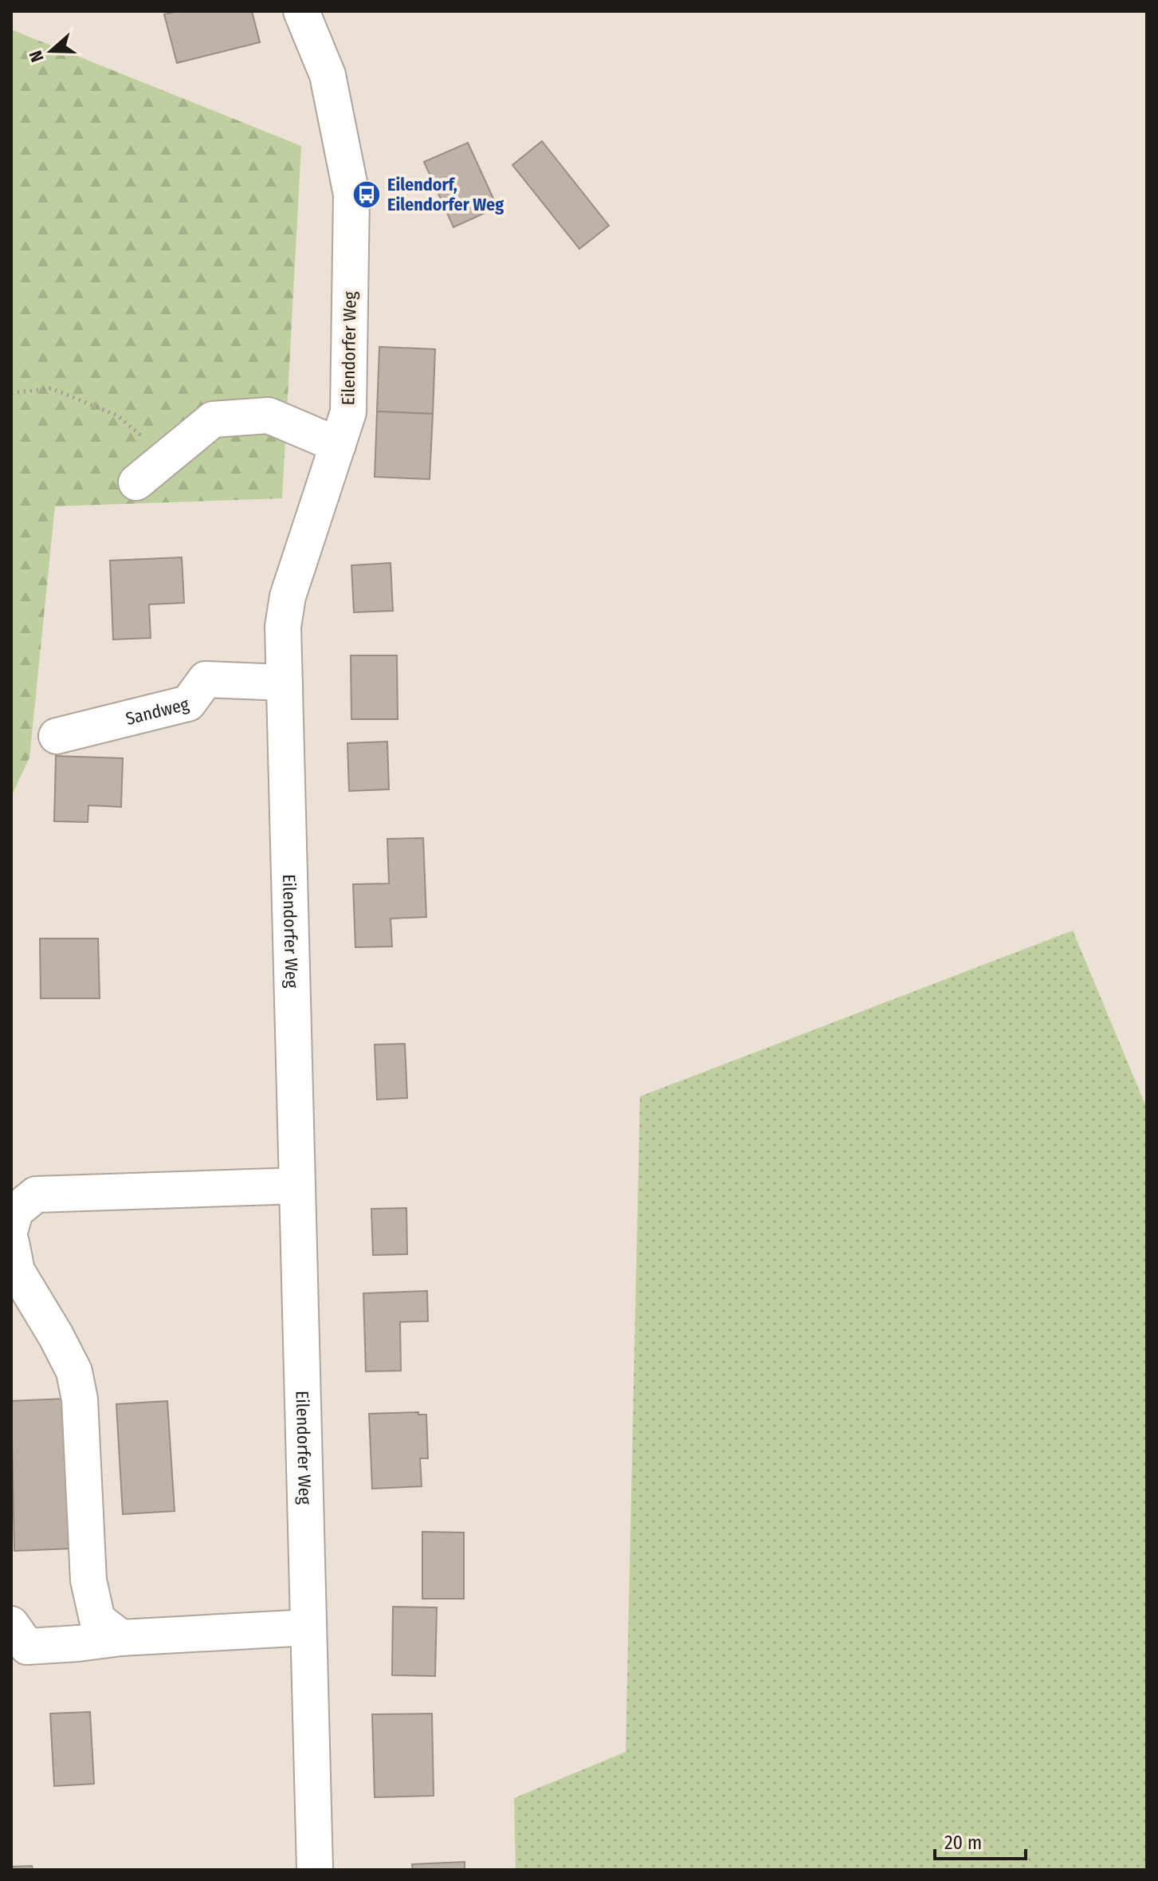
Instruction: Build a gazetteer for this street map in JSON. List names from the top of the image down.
{
  "streets": {
    "street": ["Eilendorfer Weg", "Sandweg"]
  },
  "crossings": [
    ["Eilendorfer Weg", "Sandweg"]
  ],
  "places": {
    "bus stop": ["Eilendorf, Eilendorfer Weg"]
  },
  "scale_bar": "20 m",
  "north": "left"
}
